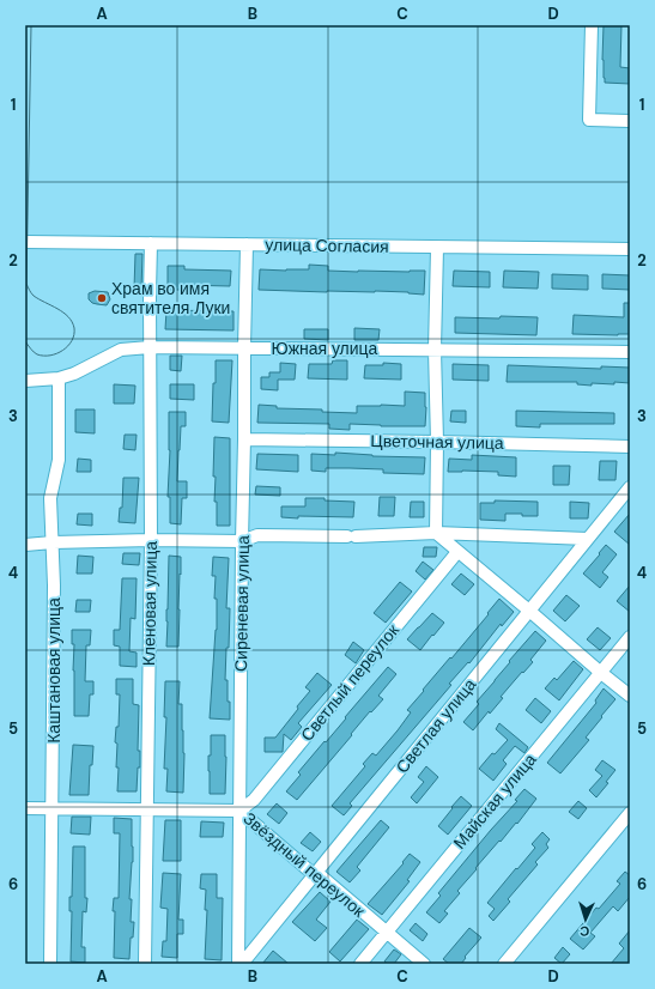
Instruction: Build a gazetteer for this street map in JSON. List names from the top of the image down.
{
  "streets": {
    "street": [
      "улица Согласия",
      "Южная улица",
      "Цветочная улица",
      "Кленовая улица",
      "Сиреневая улица",
      "Каштановая улица",
      "Светлый переулок",
      "Светлая улица",
      "Майская улица",
      "Звёздный переулок"
    ]
  },
  "crossings": [
    ["улица Согласия", "Кленовая улица"],
    ["улица Согласия", "Сиреневая улица"],
    ["Южная улица", "Кленовая улица"],
    ["Южная улица", "Сиреневая улица"],
    ["Южная улица", "Каштановая улица"],
    ["Цветочная улица", "Сиреневая улица"],
    ["Кленовая улица", "Звёздный переулок"],
    ["Сиреневая улица", "Светлый переулок"],
    ["Сиреневая улица", "Светлая улица"],
    ["Сиреневая улица", "Звёздный переулок"],
    ["Каштановая улица", "Звёздный переулок"],
    ["Светлый переулок", "Звёздный переулок"],
    ["Светлая улица", "Звёздный переулок"],
    ["Майская улица", "Звёздный переулок"]
  ],
  "places": ["Храм во имя святителя Луки"],
  "north": "bottom",
  "grid": {
    "columns": [
      "A",
      "B",
      "C",
      "D"
    ],
    "rows": [
      "1",
      "2",
      "3",
      "4",
      "5",
      "6"
    ]
  }
}
